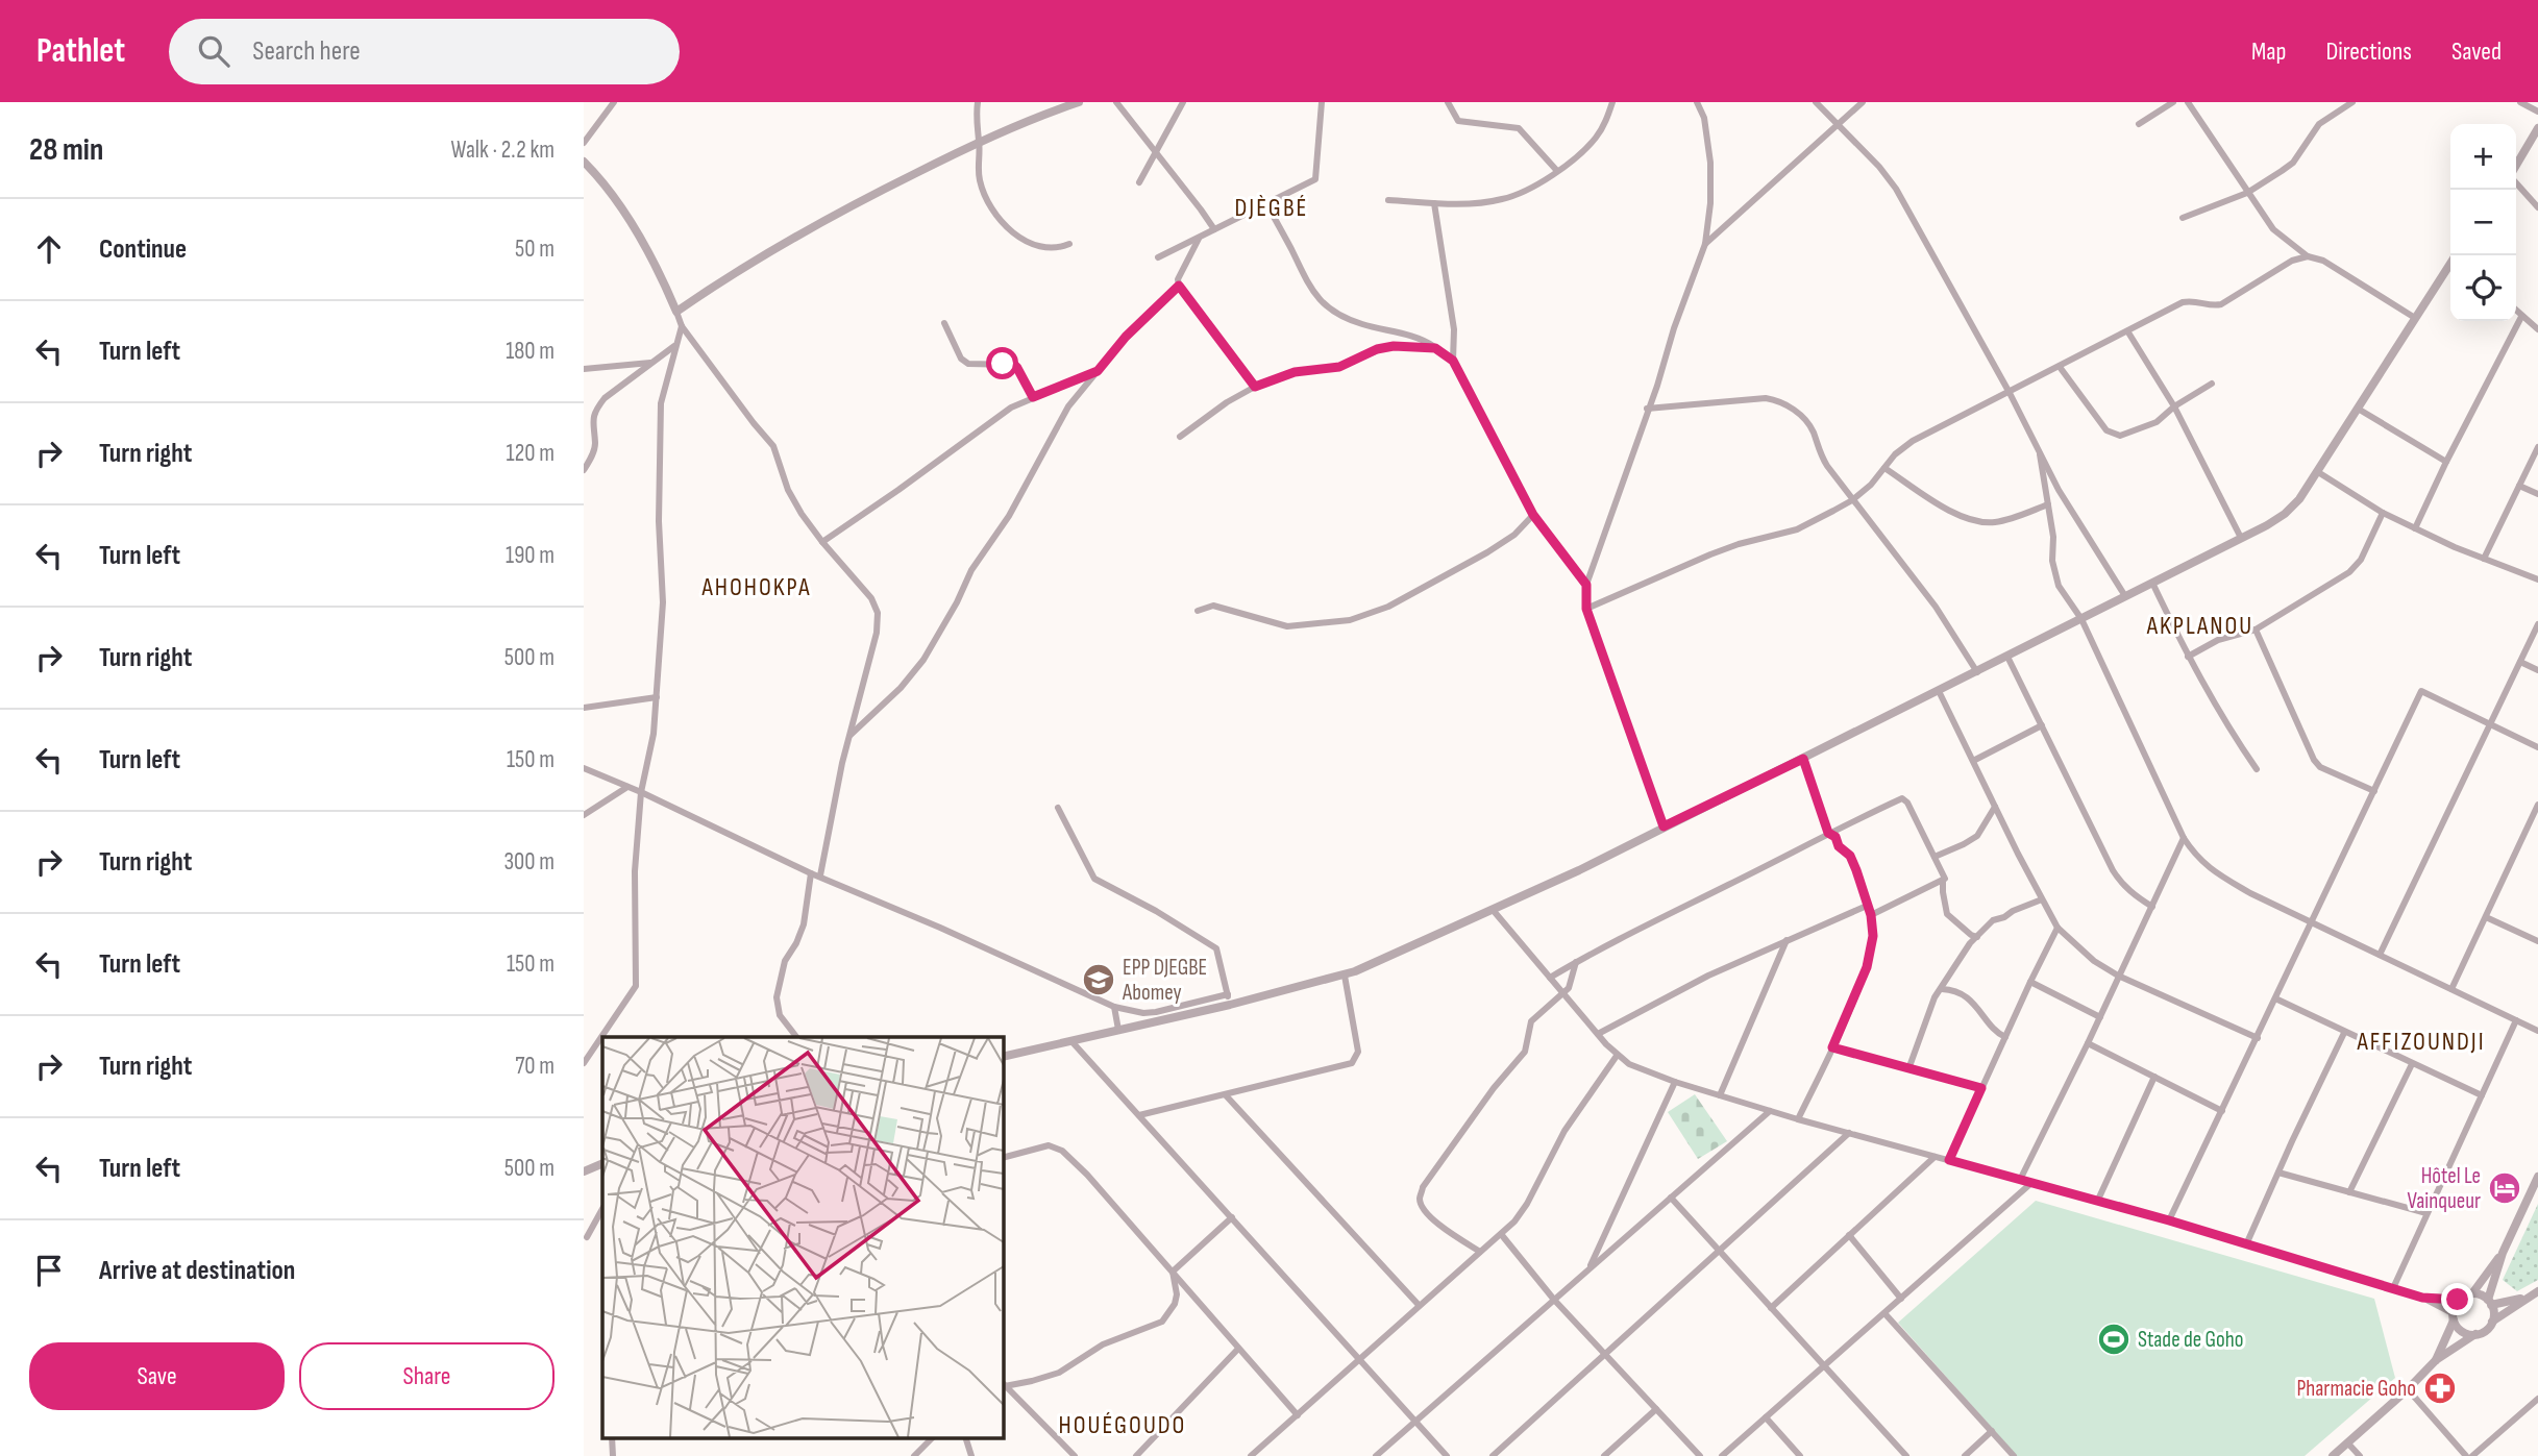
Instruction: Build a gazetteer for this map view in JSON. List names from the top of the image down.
{
  "districts": [
    "DJÈGBÉ",
    "AHOHOKPA",
    "AKPLANOU",
    "AFFIZOUNDJI",
    "HOUÉGOUDO"
  ],
  "places": {
    "school or university": ["EPP DJEGBE Abomey"],
    "hotel": ["Hôtel Le Vainqueur"],
    "sports": ["Stade de Goho"],
    "pharmacy": ["Pharmacie Goho"]
  },
  "page": {
    "header": "Pathlet",
    "search": "Search here",
    "nav": ["Map", "Directions", "Saved"],
    "heading": ["28 min", "Walk · 2.2 km"],
    "map_buttons": ["+", "−"],
    "list": [
      ["Continue", "50 m"],
      ["Turn left", "180 m"],
      ["Turn right", "120 m"],
      ["Turn left", "190 m"],
      ["Turn right", "500 m"],
      ["Turn left", "150 m"],
      ["Turn right", "300 m"],
      ["Turn left", "150 m"],
      ["Turn right", "70 m"],
      ["Turn left", "500 m"],
      "Arrive at destination"
    ],
    "buttons": ["Save", "Share"]
  }
}
